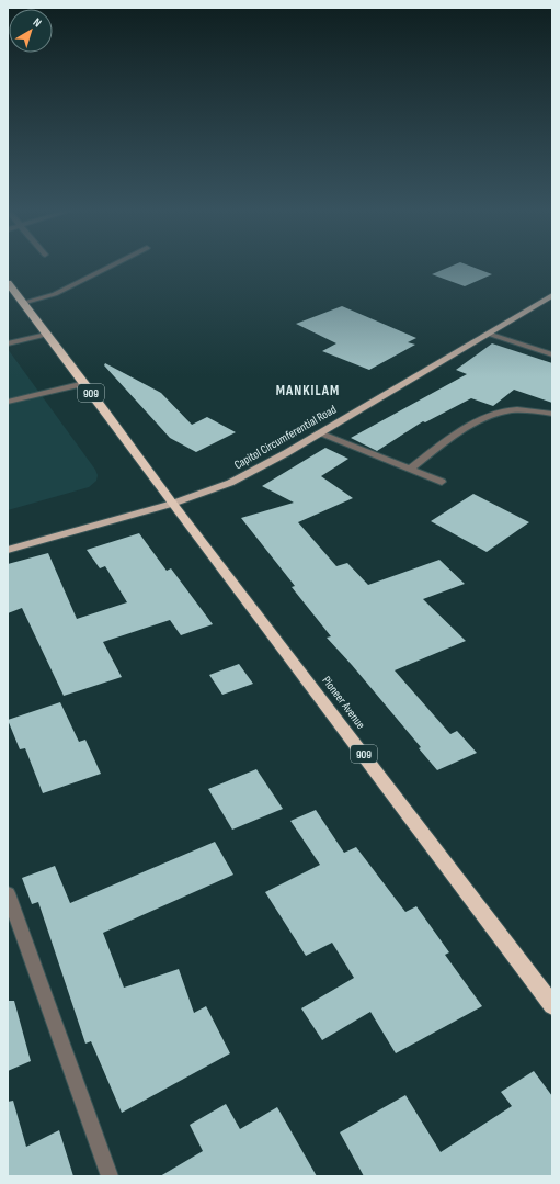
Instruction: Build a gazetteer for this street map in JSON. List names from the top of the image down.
{
  "streets": {
    "highway": ["909", "Pioneer Avenue"],
    "main road": ["Capitol Circumferential Road"]
  },
  "crossings": [
    ["909", "Capitol Circumferential Road"],
    ["909", "Pioneer Avenue"],
    ["Capitol Circumferential Road", "Pioneer Avenue"]
  ],
  "districts": ["MANKILAM"],
  "north": "top right"
}
